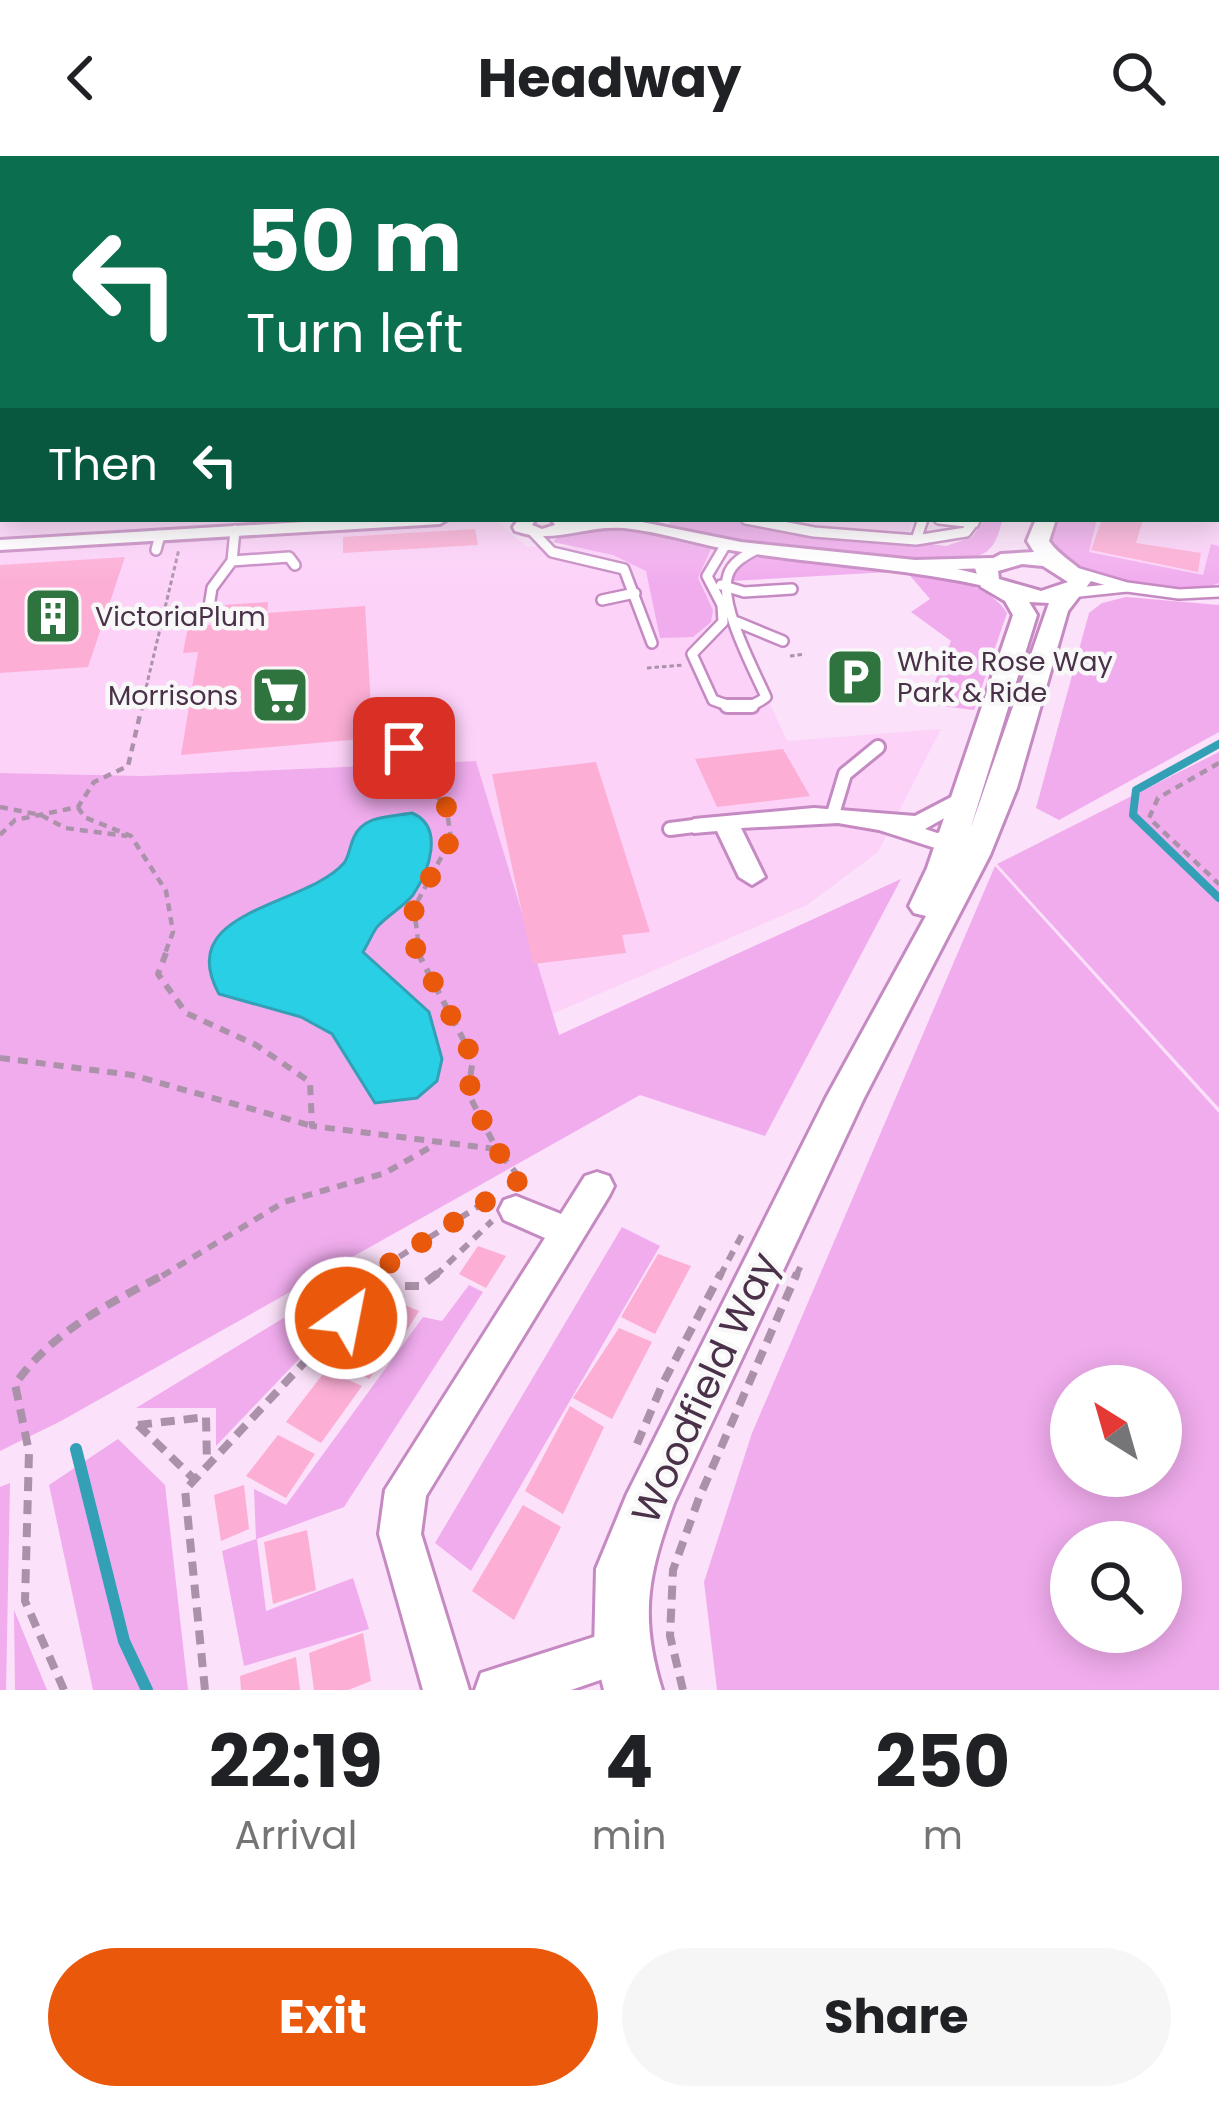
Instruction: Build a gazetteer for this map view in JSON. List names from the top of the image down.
{
  "streets": {
    "street": ["Woodfield Way"]
  },
  "places": {
    "building": ["VictoriaPlum"],
    "parking": ["White Rose Way Park & Ride"],
    "supermarket": ["Morrisons"]
  },
  "north": "top left",
  "page": {
    "header": "Headway",
    "turn": ["50 m", "Turn left"],
    "then": "Then",
    "eta": [
      "22:19",
      "Arrival",
      "4",
      "min",
      "250",
      "m"
    ],
    "buttons": ["Exit", "Share"]
  }
}
